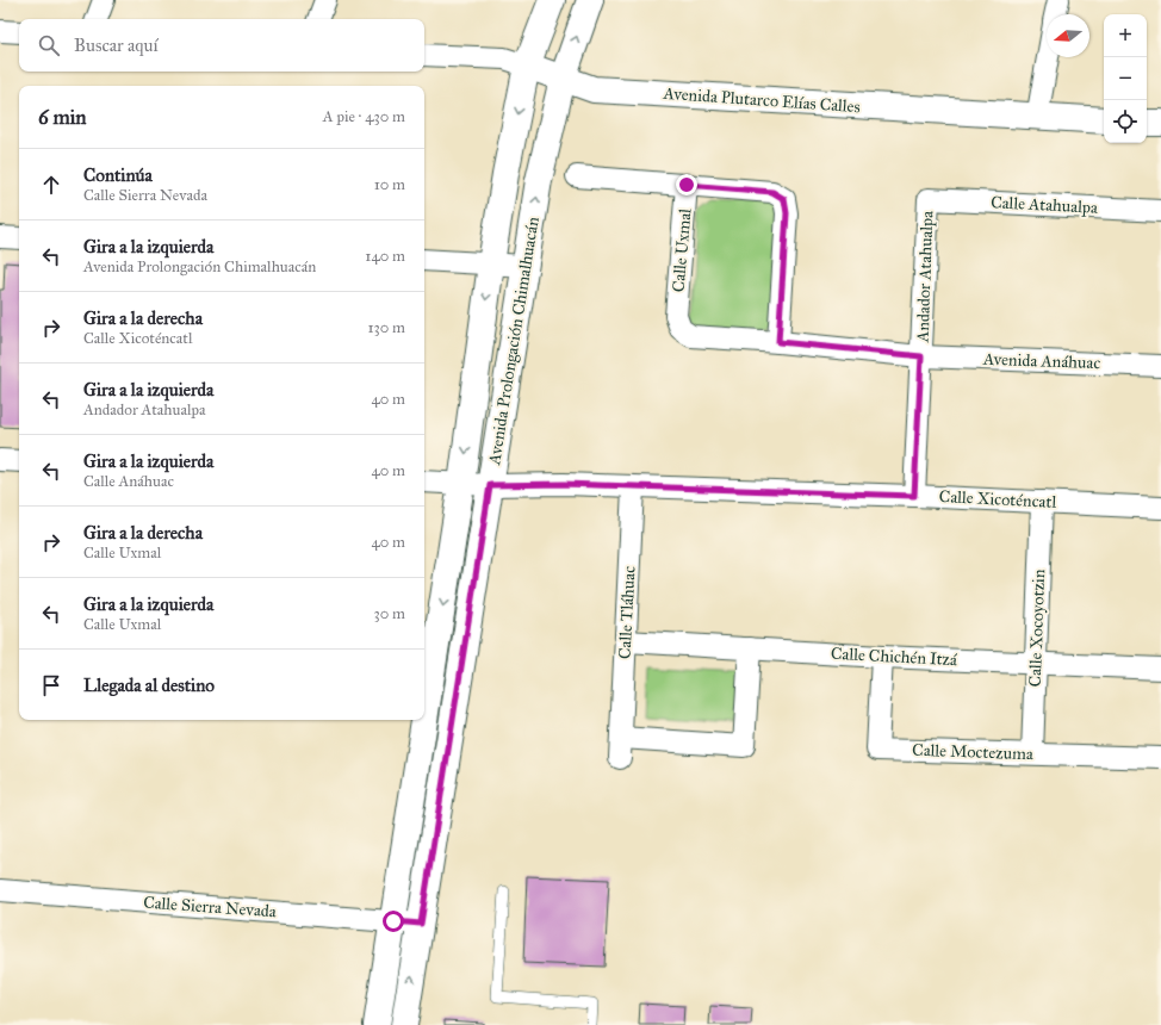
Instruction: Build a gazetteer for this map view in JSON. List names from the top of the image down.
{
  "streets": {
    "street": [
      "Avenida Plutarco Elías Calles",
      "Calle Atahualpa",
      "Calle Uxmal",
      "Andador Atahualpa",
      "Avenida Prolongación Chimalhuacán",
      "Avenida Anáhuac",
      "Calle Xicoténcatl",
      "Calle Tláhuac",
      "Calle Xocoyotzin",
      "Calle Chichén Itzá",
      "Calle Moctezuma",
      "Calle Sierra Nevada"
    ]
  },
  "crossings": [
    ["Avenida Plutarco Elías Calles", "Avenida Prolongación Chimalhuacán"],
    ["Calle Atahualpa", "Andador Atahualpa"],
    ["Calle Uxmal", "Avenida Anáhuac"],
    ["Andador Atahualpa", "Avenida Anáhuac"],
    ["Andador Atahualpa", "Calle Xicoténcatl"],
    ["Avenida Prolongación Chimalhuacán", "Calle Xicoténcatl"],
    ["Avenida Prolongación Chimalhuacán", "Calle Sierra Nevada"],
    ["Calle Xicoténcatl", "Calle Tláhuac"],
    ["Calle Xicoténcatl", "Calle Xocoyotzin"],
    ["Calle Tláhuac", "Calle Chichén Itzá"],
    ["Calle Xocoyotzin", "Calle Chichén Itzá"],
    ["Calle Xocoyotzin", "Calle Moctezuma"],
    ["Calle Chichén Itzá", "Calle Moctezuma"]
  ],
  "north": "left",
  "page": {
    "map_buttons": ["+", "−"],
    "search": "Buscar aquí",
    "heading": ["6 min", "A pie · 430 m"],
    "list": [
      ["Continúa", "Calle Sierra Nevada", "10 m"],
      ["Gira a la izquierda", "Avenida Prolongación Chimalhuacán", "140 m"],
      ["Gira a la derecha", "Calle Xicoténcatl", "130 m"],
      ["Gira a la izquierda", "Andador Atahualpa", "40 m"],
      ["Gira a la izquierda", "Calle Anáhuac", "40 m"],
      ["Gira a la derecha", "Calle Uxmal", "40 m"],
      ["Gira a la izquierda", "Calle Uxmal", "30 m"],
      "Llegada al destino"
    ]
  }
}
